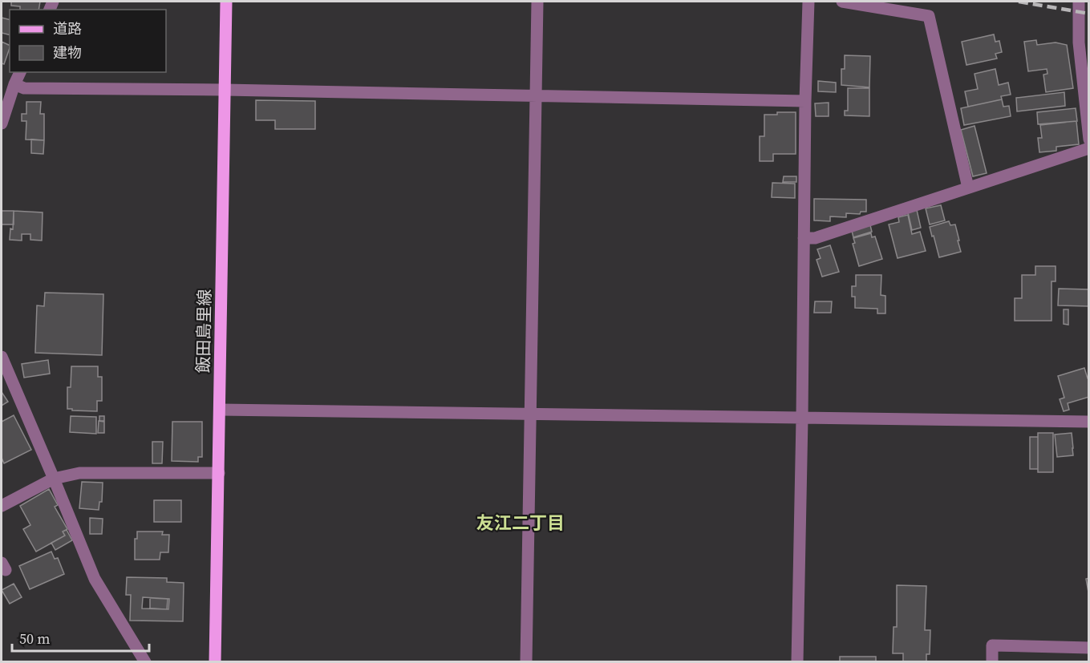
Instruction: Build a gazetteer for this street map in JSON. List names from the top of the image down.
{
  "streets": {
    "main road": ["飯田島里線"]
  },
  "districts": ["友江二丁目"],
  "legend": ["道路", "建物"],
  "scale_bar": "50 m"
}
